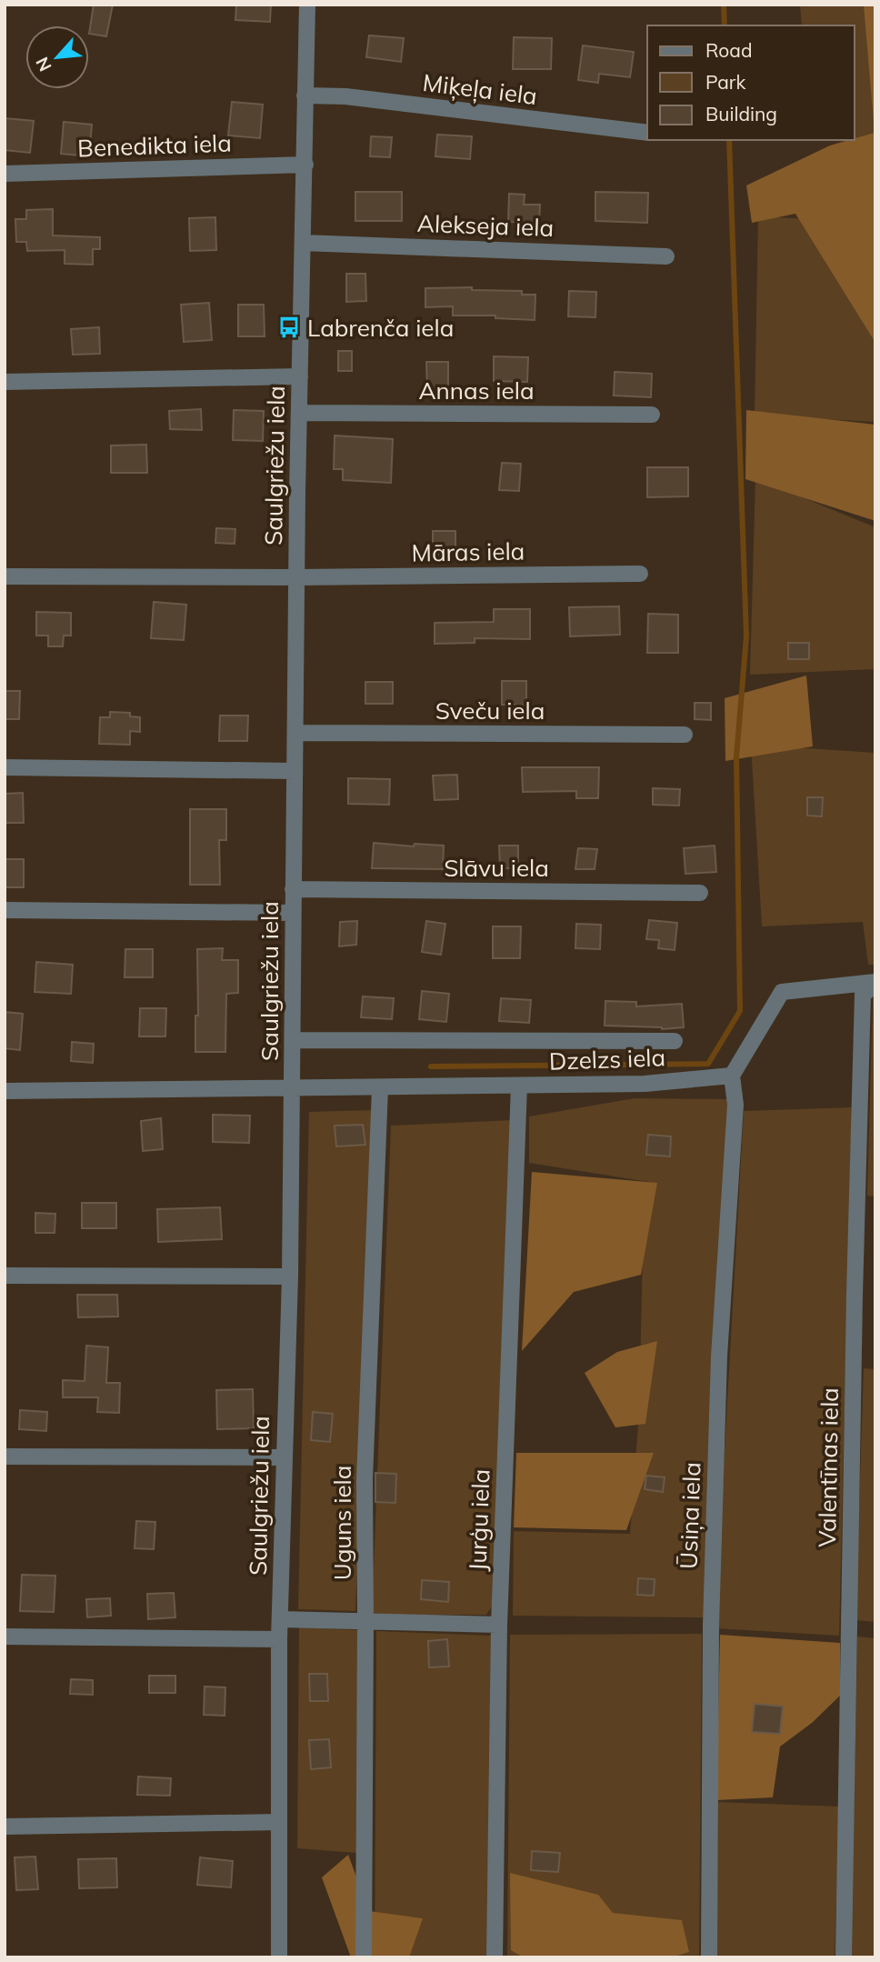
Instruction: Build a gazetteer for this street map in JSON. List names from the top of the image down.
{
  "streets": {
    "street": [
      "Miķeļa iela",
      "Benedikta iela",
      "Alekseja iela",
      "Annas iela",
      "Saulgriežu iela",
      "Māras iela",
      "Sveču iela",
      "Slāvu iela",
      "Dzelzs iela",
      "Valentīnas iela",
      "Ūsiņa iela",
      "Jurģu iela",
      "Uguns iela"
    ]
  },
  "crossings": [
    ["Miķeļa iela", "Saulgriežu iela"],
    ["Benedikta iela", "Saulgriežu iela"],
    ["Alekseja iela", "Saulgriežu iela"],
    ["Annas iela", "Saulgriežu iela"],
    ["Saulgriežu iela", "Māras iela"],
    ["Saulgriežu iela", "Sveču iela"],
    ["Saulgriežu iela", "Slāvu iela"],
    ["Saulgriežu iela", "Dzelzs iela"],
    ["Dzelzs iela", "Ūsiņa iela"],
    ["Dzelzs iela", "Jurģu iela"],
    ["Dzelzs iela", "Uguns iela"]
  ],
  "places": {
    "bus stop": ["Labrenča iela"]
  },
  "legend": ["Road", "Park", "Building"],
  "north": "bottom left"
}
